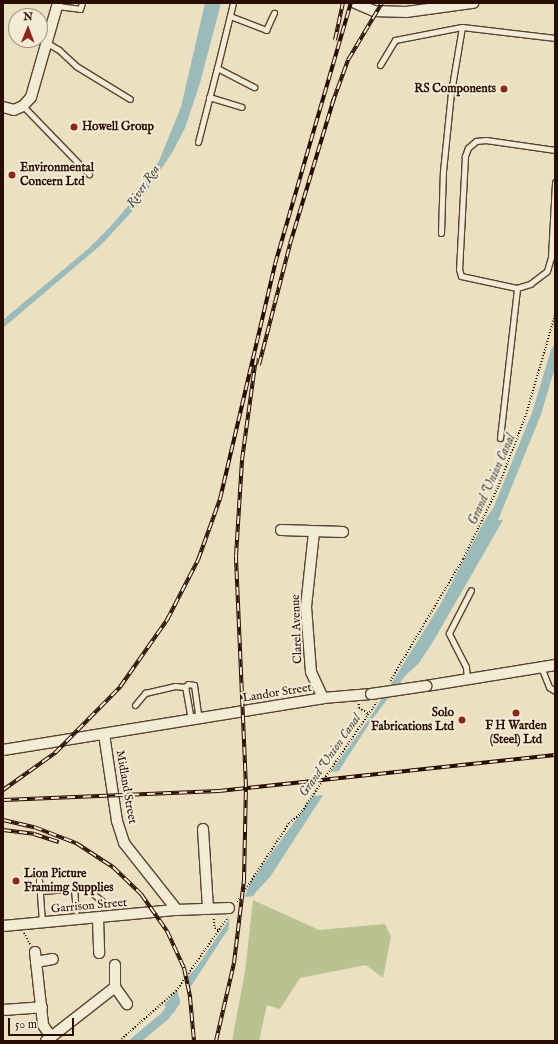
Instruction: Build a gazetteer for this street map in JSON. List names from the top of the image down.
{
  "streets": {
    "street": [
      "Clarel Avenue",
      "Landor Street",
      "Midland Street",
      "Garrison Street"
    ]
  },
  "crossings": [
    ["Clarel Avenue", "Landor Street"],
    ["Landor Street", "Midland Street"],
    ["Midland Street", "Garrison Street"]
  ],
  "water": ["River Rea", "Grand Union Canal"],
  "places": [
    "RS Components",
    "Howell Group",
    "Environmental Concern Ltd",
    "F H Warden (Steel) Ltd",
    "Solo Fabrications Ltd",
    "Lion Picture Framimg Supplies"
  ],
  "scale_bar": "50 m",
  "north": "top"
}
